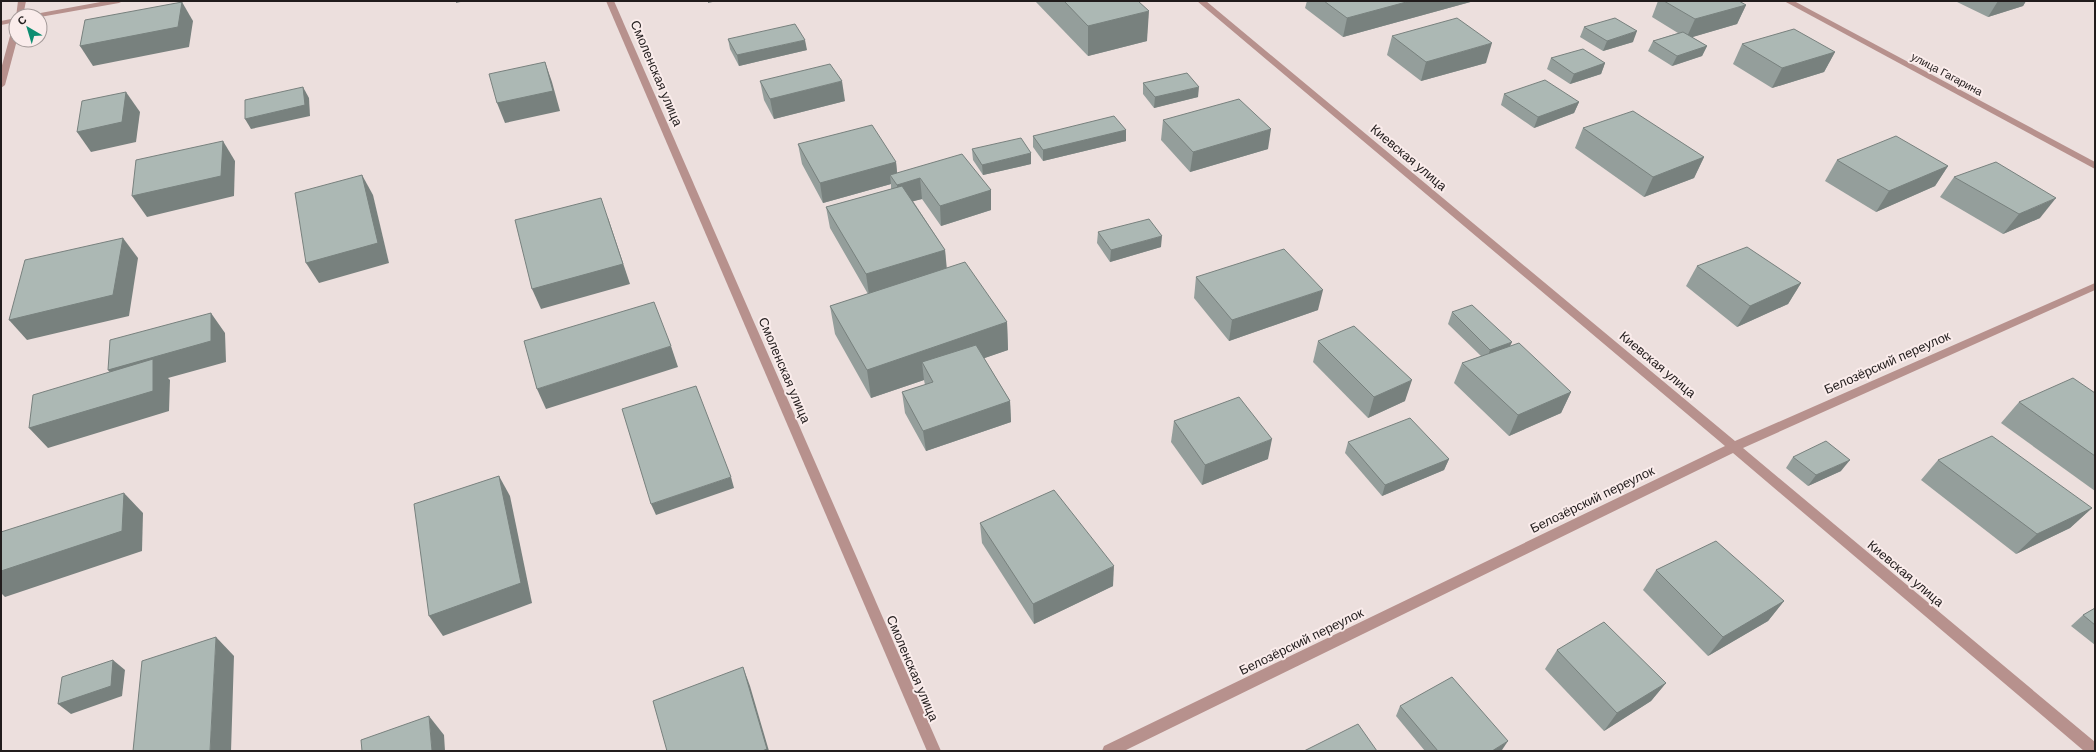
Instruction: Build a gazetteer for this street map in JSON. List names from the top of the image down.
{
  "streets": {
    "street": [
      "Смоленская улица",
      "улица Гагарина",
      "Киевская улица",
      "Белозёрский переулок"
    ]
  },
  "crossings": [
    ["Киевская улица", "Белозёрский переулок"]
  ],
  "north": "top left"
}
